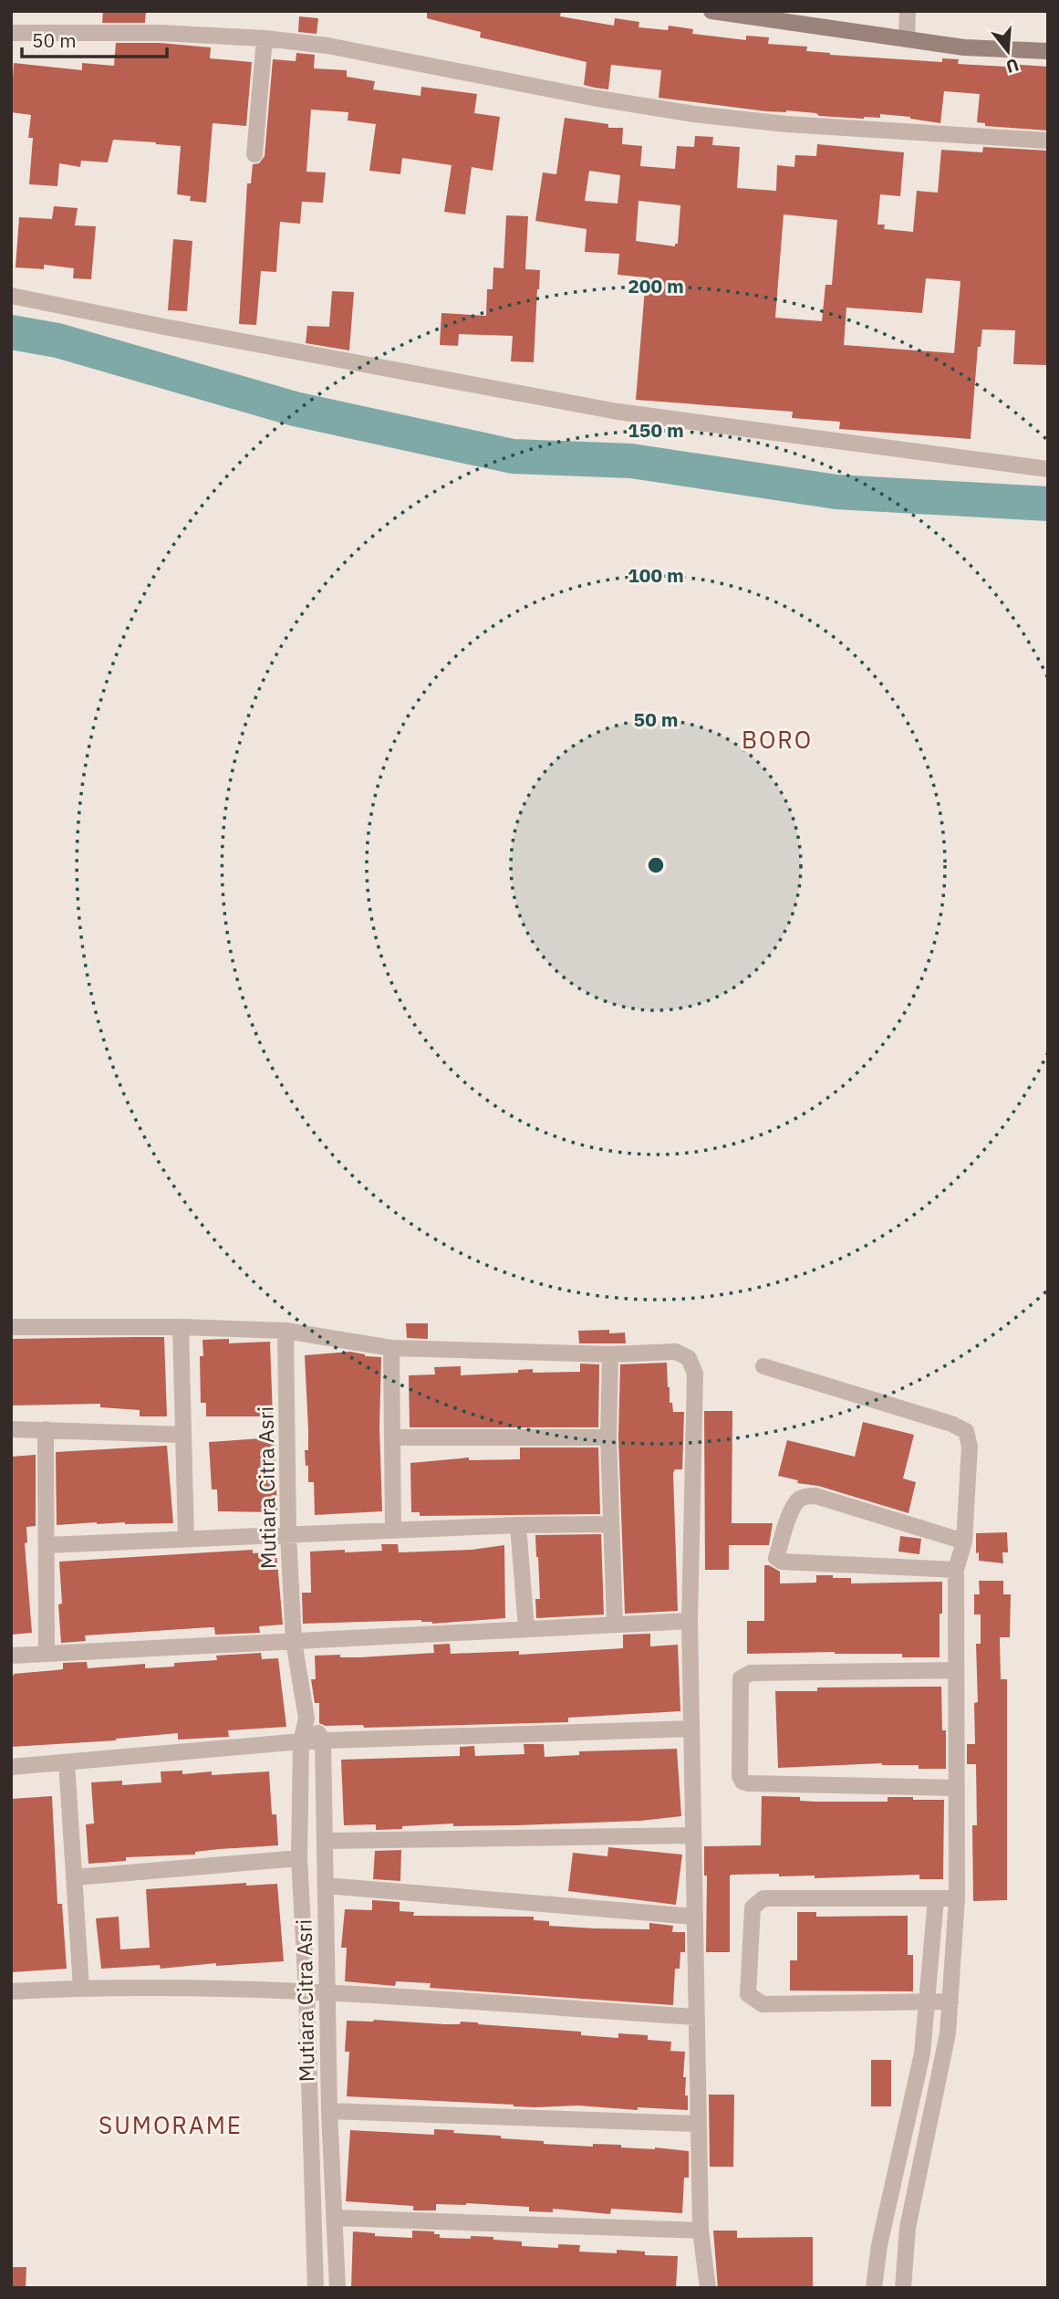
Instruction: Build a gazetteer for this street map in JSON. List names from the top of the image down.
{
  "streets": {
    "street": ["Mutiara Citra Asri"]
  },
  "districts": ["BORO", "SUMORAME"],
  "scale_bar": "50 m",
  "north": "bottom",
  "rings": [
    "200 m",
    "150 m",
    "100 m",
    "50 m"
  ]
}
